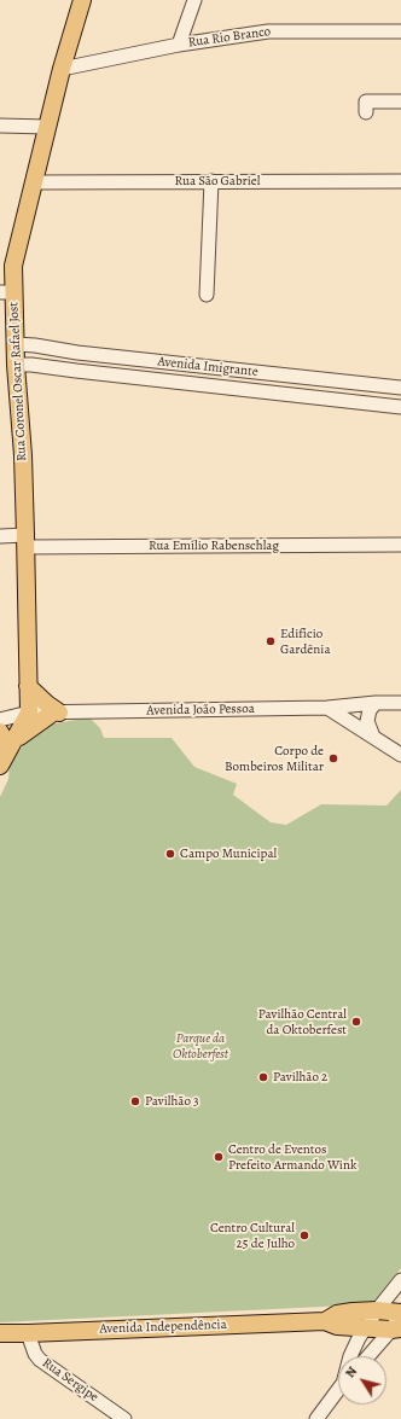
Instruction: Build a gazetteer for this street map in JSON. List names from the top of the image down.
{
  "streets": {
    "main road": ["Rua Coronel Oscar Rafael Jost", "Avenida Independência"],
    "street": [
      "Rua Rio Branco",
      "Rua São Gabriel",
      "Avenida Imigrante",
      "Rua Emílio Rabenschlag",
      "Avenida João Pessoa",
      "Rua Sergipe"
    ]
  },
  "crossings": [
    ["Rua Rio Branco", "Rua Coronel Oscar Rafael Jost"],
    ["Rua São Gabriel", "Rua Coronel Oscar Rafael Jost"],
    ["Avenida Imigrante", "Rua Coronel Oscar Rafael Jost"],
    ["Rua Coronel Oscar Rafael Jost", "Rua Emílio Rabenschlag"],
    ["Rua Coronel Oscar Rafael Jost", "Avenida João Pessoa"],
    ["Avenida Independência", "Rua Sergipe"]
  ],
  "parks": ["Parque da Oktoberfest"],
  "places": [
    "Edifício Gardênia",
    "Corpo de Bombeiros Militar",
    "Campo Municipal",
    "Pavilhão Central da Oktoberfest",
    "Pavilhão 2",
    "Pavilhão 3",
    "Centro de Eventos Prefeito Armando Wink",
    "Centro Cultural 25 de Julho"
  ],
  "north": "top left"
}
